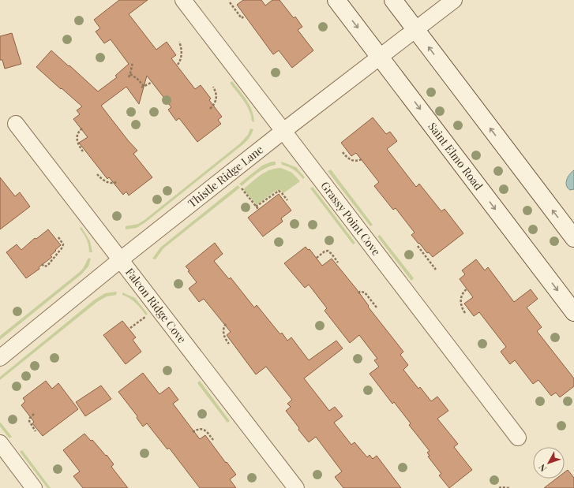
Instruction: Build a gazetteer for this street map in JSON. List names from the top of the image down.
{
  "streets": {
    "main road": ["Saint Elmo Road"],
    "street": ["Thistle Ridge Lane", "Grassy Point Cove", "Falcon Ridge Cove"]
  },
  "crossings": [
    ["Saint Elmo Road", "Thistle Ridge Lane"],
    ["Thistle Ridge Lane", "Grassy Point Cove"],
    ["Thistle Ridge Lane", "Falcon Ridge Cove"]
  ],
  "north": "bottom left"
}
